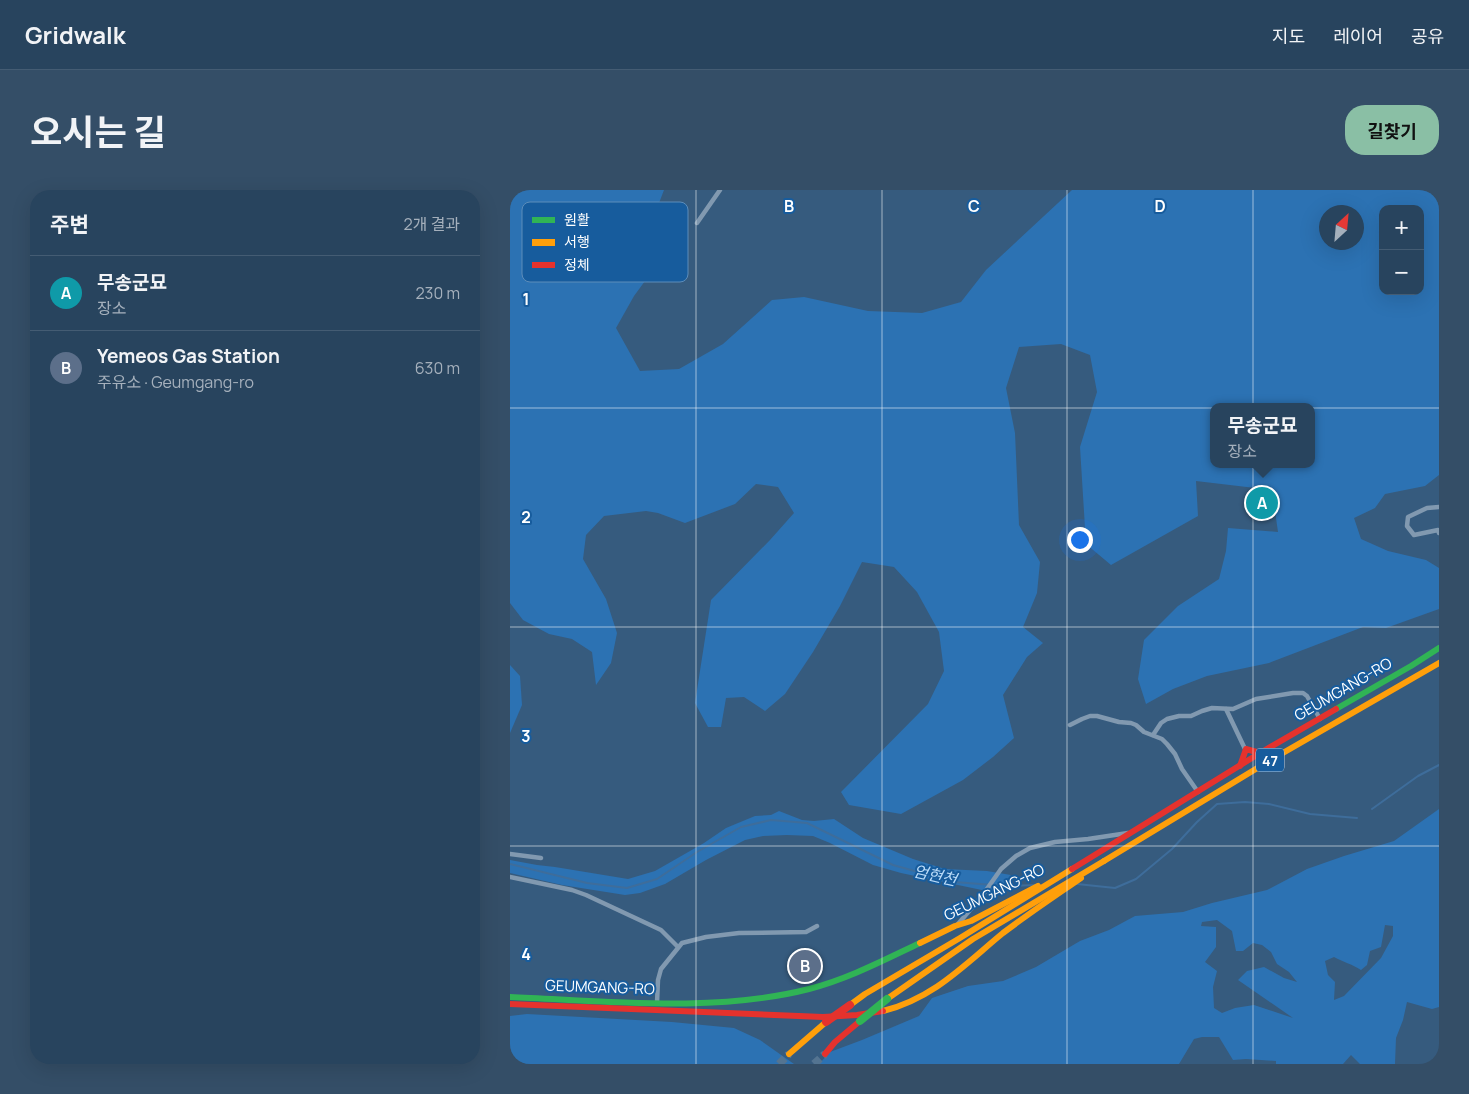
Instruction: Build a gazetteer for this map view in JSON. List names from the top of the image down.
{
  "streets": {
    "main road": ["GEUMGANG-RO", "47"]
  },
  "crossings": [
    ["GEUMGANG-RO", "47"]
  ],
  "water": ["엄현천"],
  "legend": ["원활", "서행", "정체"],
  "north": "top right",
  "page": {
    "header": "Gridwalk",
    "nav": ["지도", "레이어", "공유"],
    "title": "오시는 길",
    "buttons": "길찾기",
    "heading": ["주변", "2개 결과"],
    "map_buttons": ["+", "−"],
    "list": [
      {
        "mark": "A",
        "name": "무송군묘",
        "note": "장소",
        "value": "230 m"
      },
      {
        "mark": "B",
        "name": "Yemeos Gas Station",
        "note": "주유소 · Geumgang-ro",
        "value": "630 m"
      }
    ],
    "popup": ["무송군묘", "장소"],
    "pins": ["A", "B"]
  },
  "grid": {
    "columns": ["B", "C", "D"],
    "rows": [
      "1",
      "2",
      "3",
      "4"
    ]
  }
}
